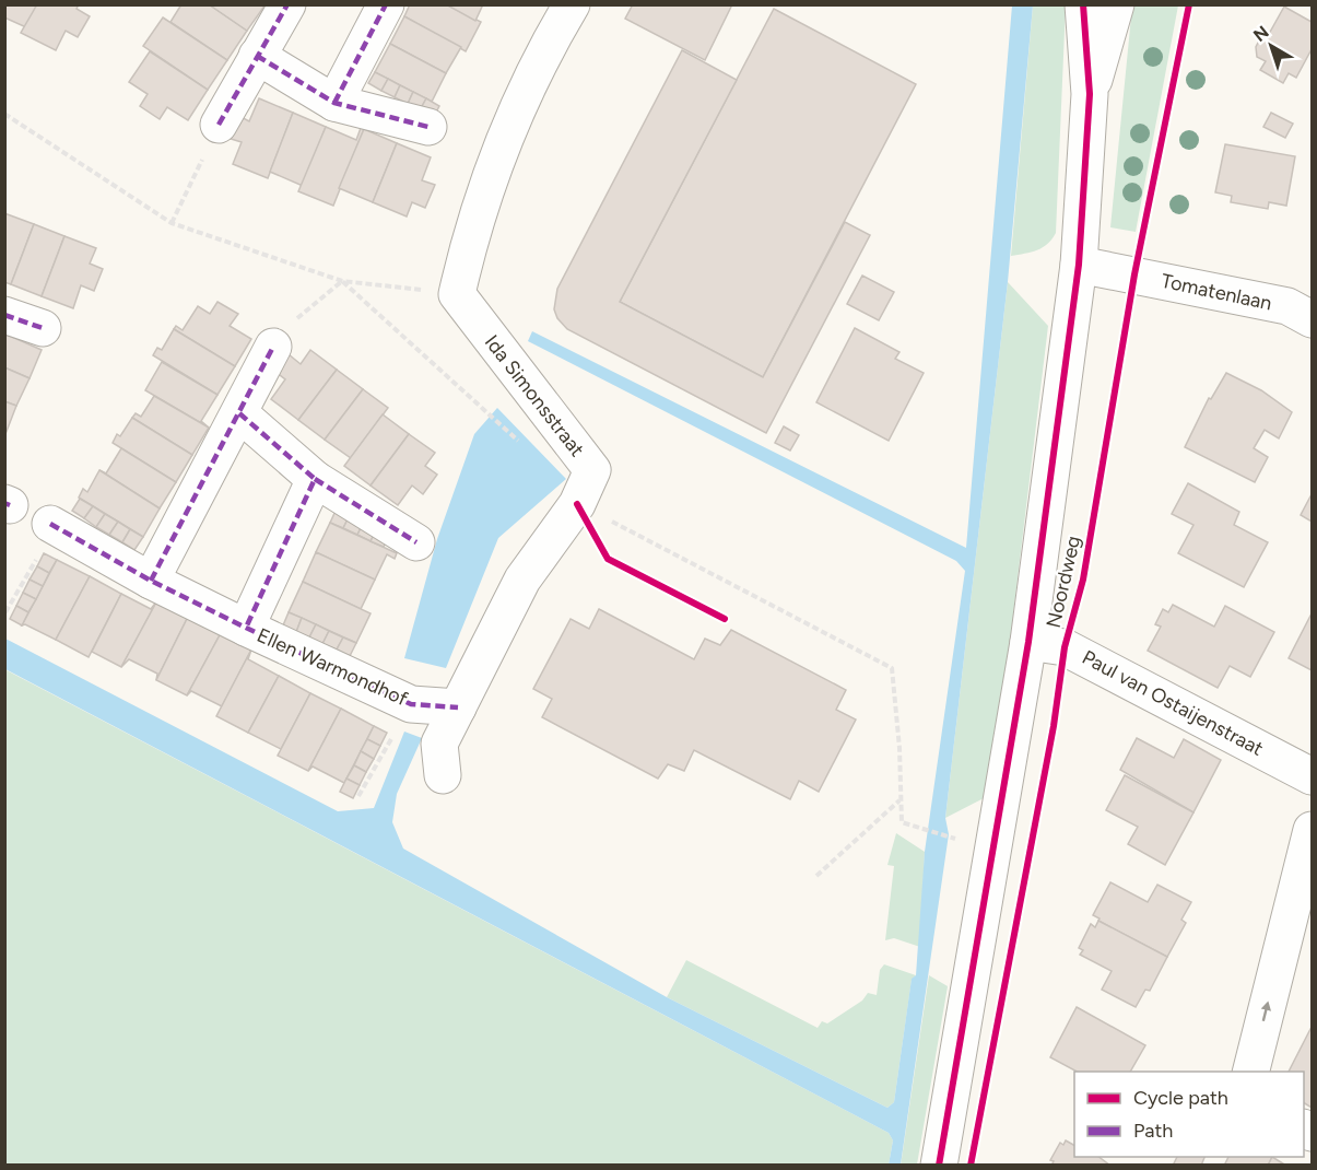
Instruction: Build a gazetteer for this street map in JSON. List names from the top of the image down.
{
  "streets": {
    "street": [
      "Tomatenlaan",
      "Ida Simonsstraat",
      "Noordweg",
      "Ellen Warmondhof",
      "Paul van Ostaijenstraat"
    ]
  },
  "crossings": [
    ["Tomatenlaan", "Noordweg"],
    ["Ida Simonsstraat", "Ellen Warmondhof"],
    ["Noordweg", "Paul van Ostaijenstraat"]
  ],
  "legend": ["Cycle path", "Path"],
  "north": "top left"
}
